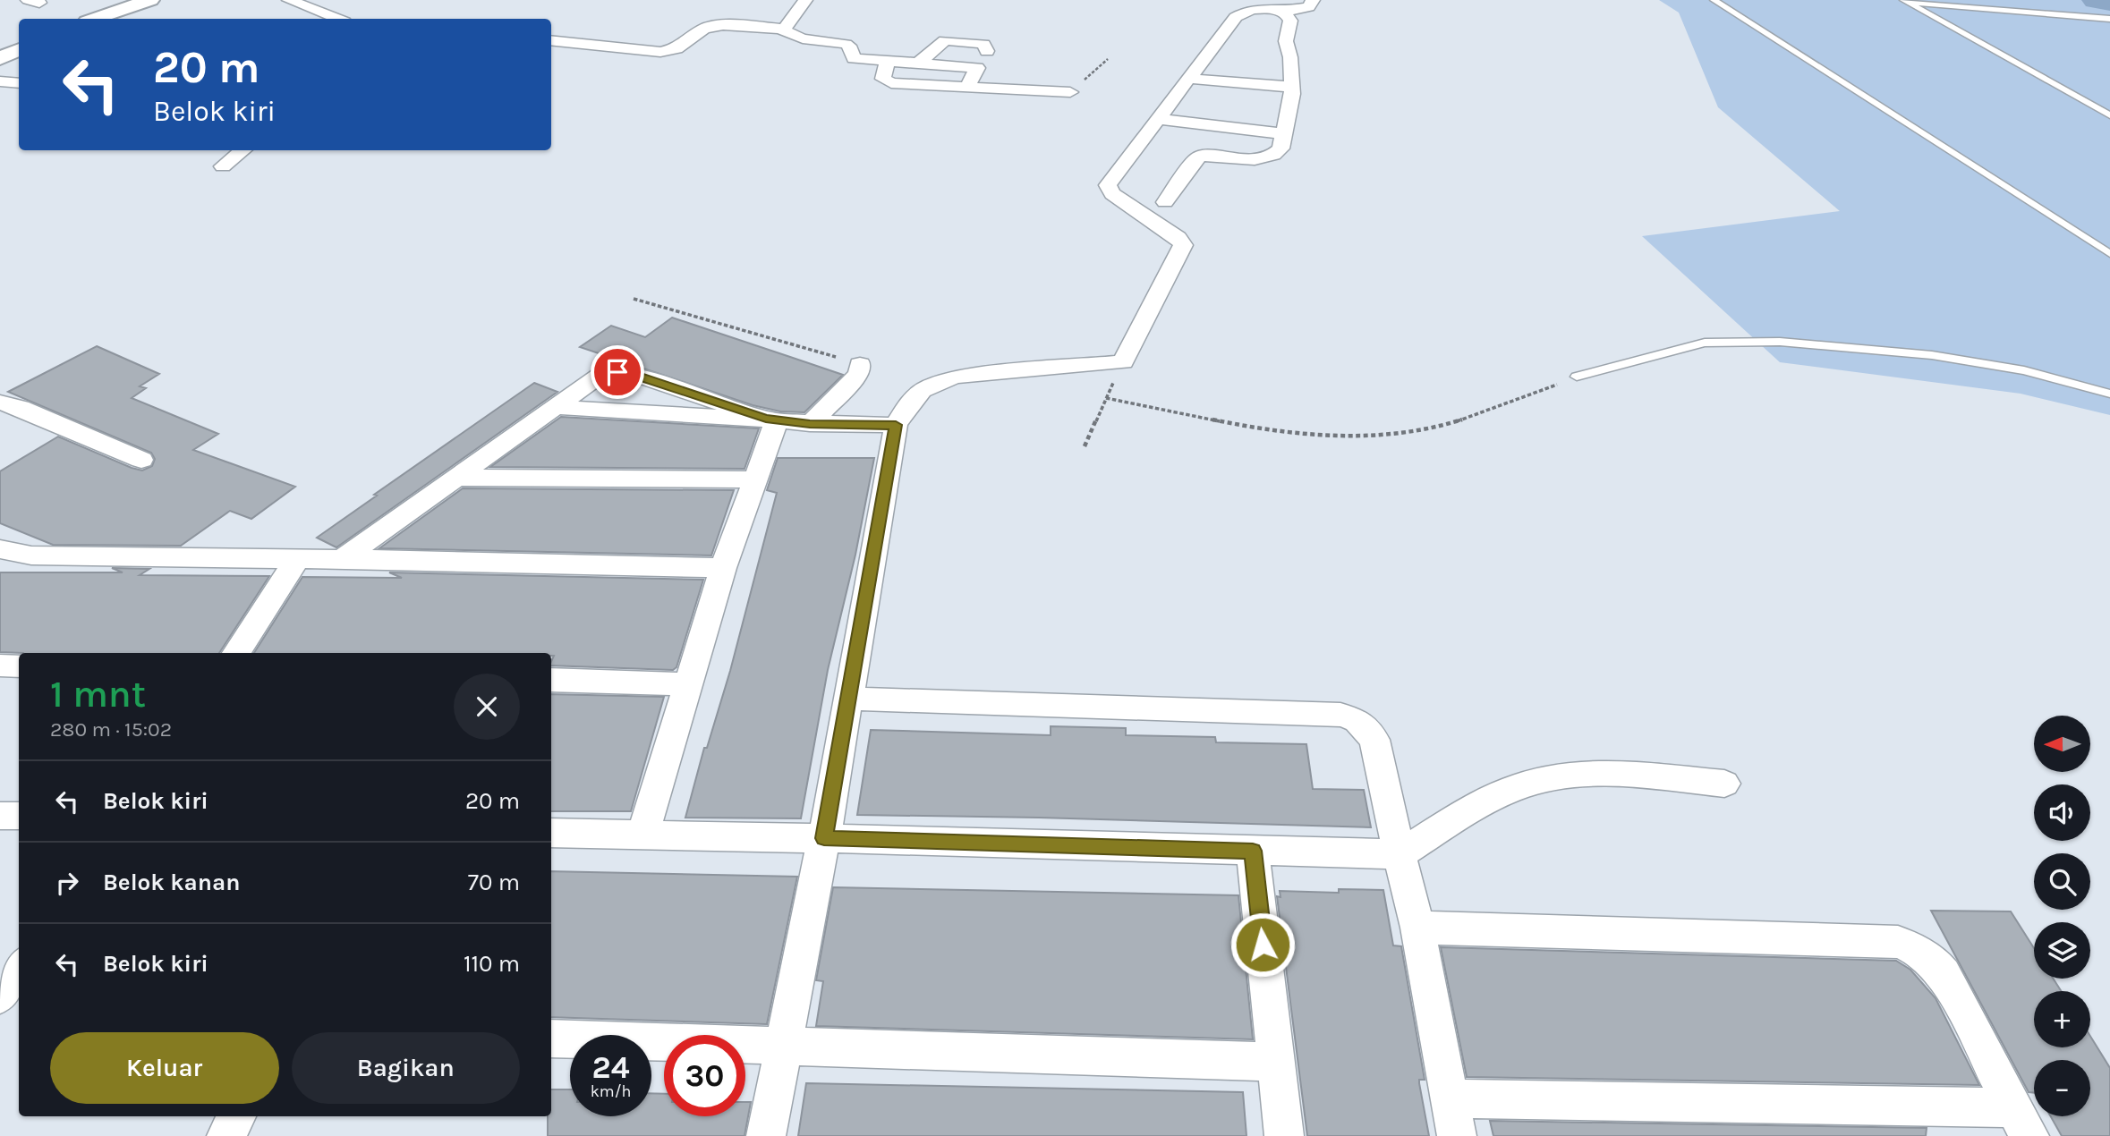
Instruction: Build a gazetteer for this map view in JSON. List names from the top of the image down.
{
  "north": "left",
  "page": {
    "turn": ["20 m", "Belok kiri"],
    "heading": ["1 mnt", "280 m · 15:02"],
    "map_buttons": ["+", "−"],
    "list": [
      {
        "name": "Belok kiri",
        "value": "20 m"
      },
      {
        "name": "Belok kanan",
        "value": "70 m"
      },
      {
        "name": "Belok kiri",
        "value": "110 m"
      }
    ],
    "buttons": ["Keluar", "Bagikan"],
    "speed": "24 km/h",
    "limit": "30"
  }
}
